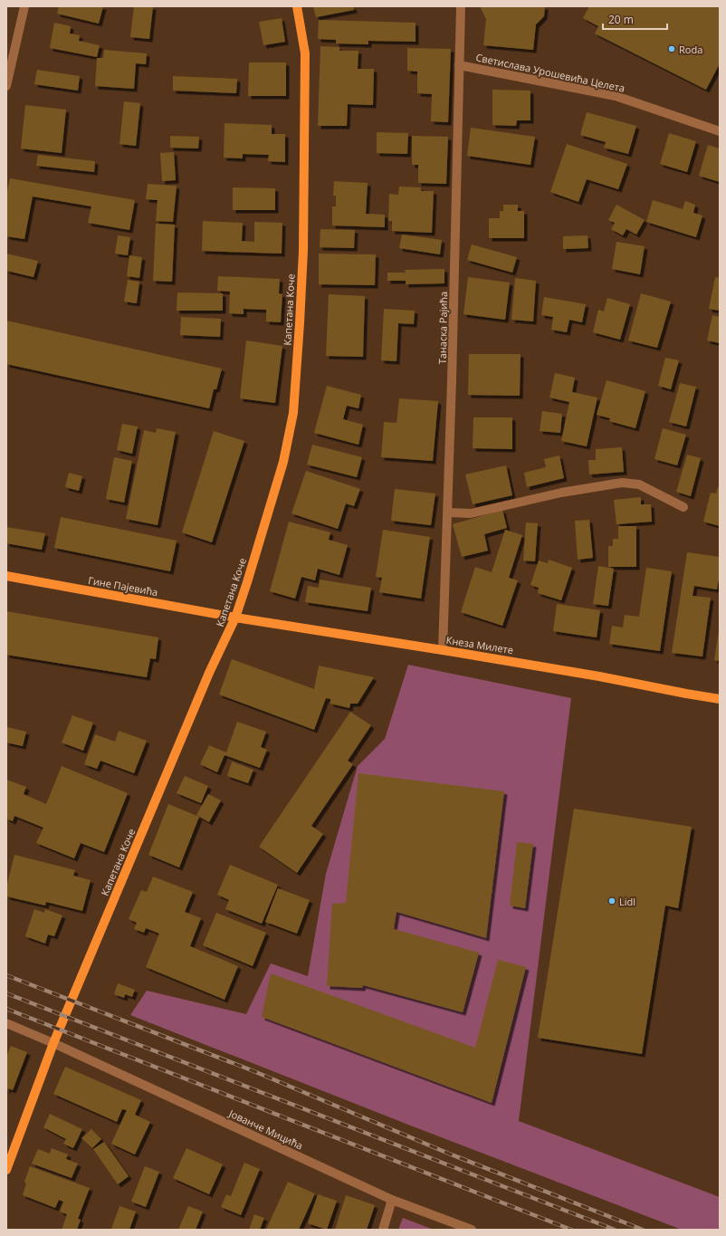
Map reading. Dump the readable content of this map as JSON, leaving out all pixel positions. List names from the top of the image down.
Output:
{
  "streets": {
    "main road": ["Капетана Коче", "Гине Пајевића", "Кнеза Милете"],
    "street": ["Светислава Урошевића Целета", "Танаска Рајића", "Јованче Мицића"]
  },
  "crossings": [
    ["Светислава Урошевића Целета", "Танаска Рајића"],
    ["Капетана Коче", "Гине Пајевића"],
    ["Капетана Коче", "Кнеза Милете"],
    ["Капетана Коче", "Јованче Мицића"],
    ["Танаска Рајића", "Кнеза Милете"],
    ["Гине Пајевића", "Кнеза Милете"]
  ],
  "places": ["Roda", "Lidl"],
  "scale_bar": "20 m"
}
